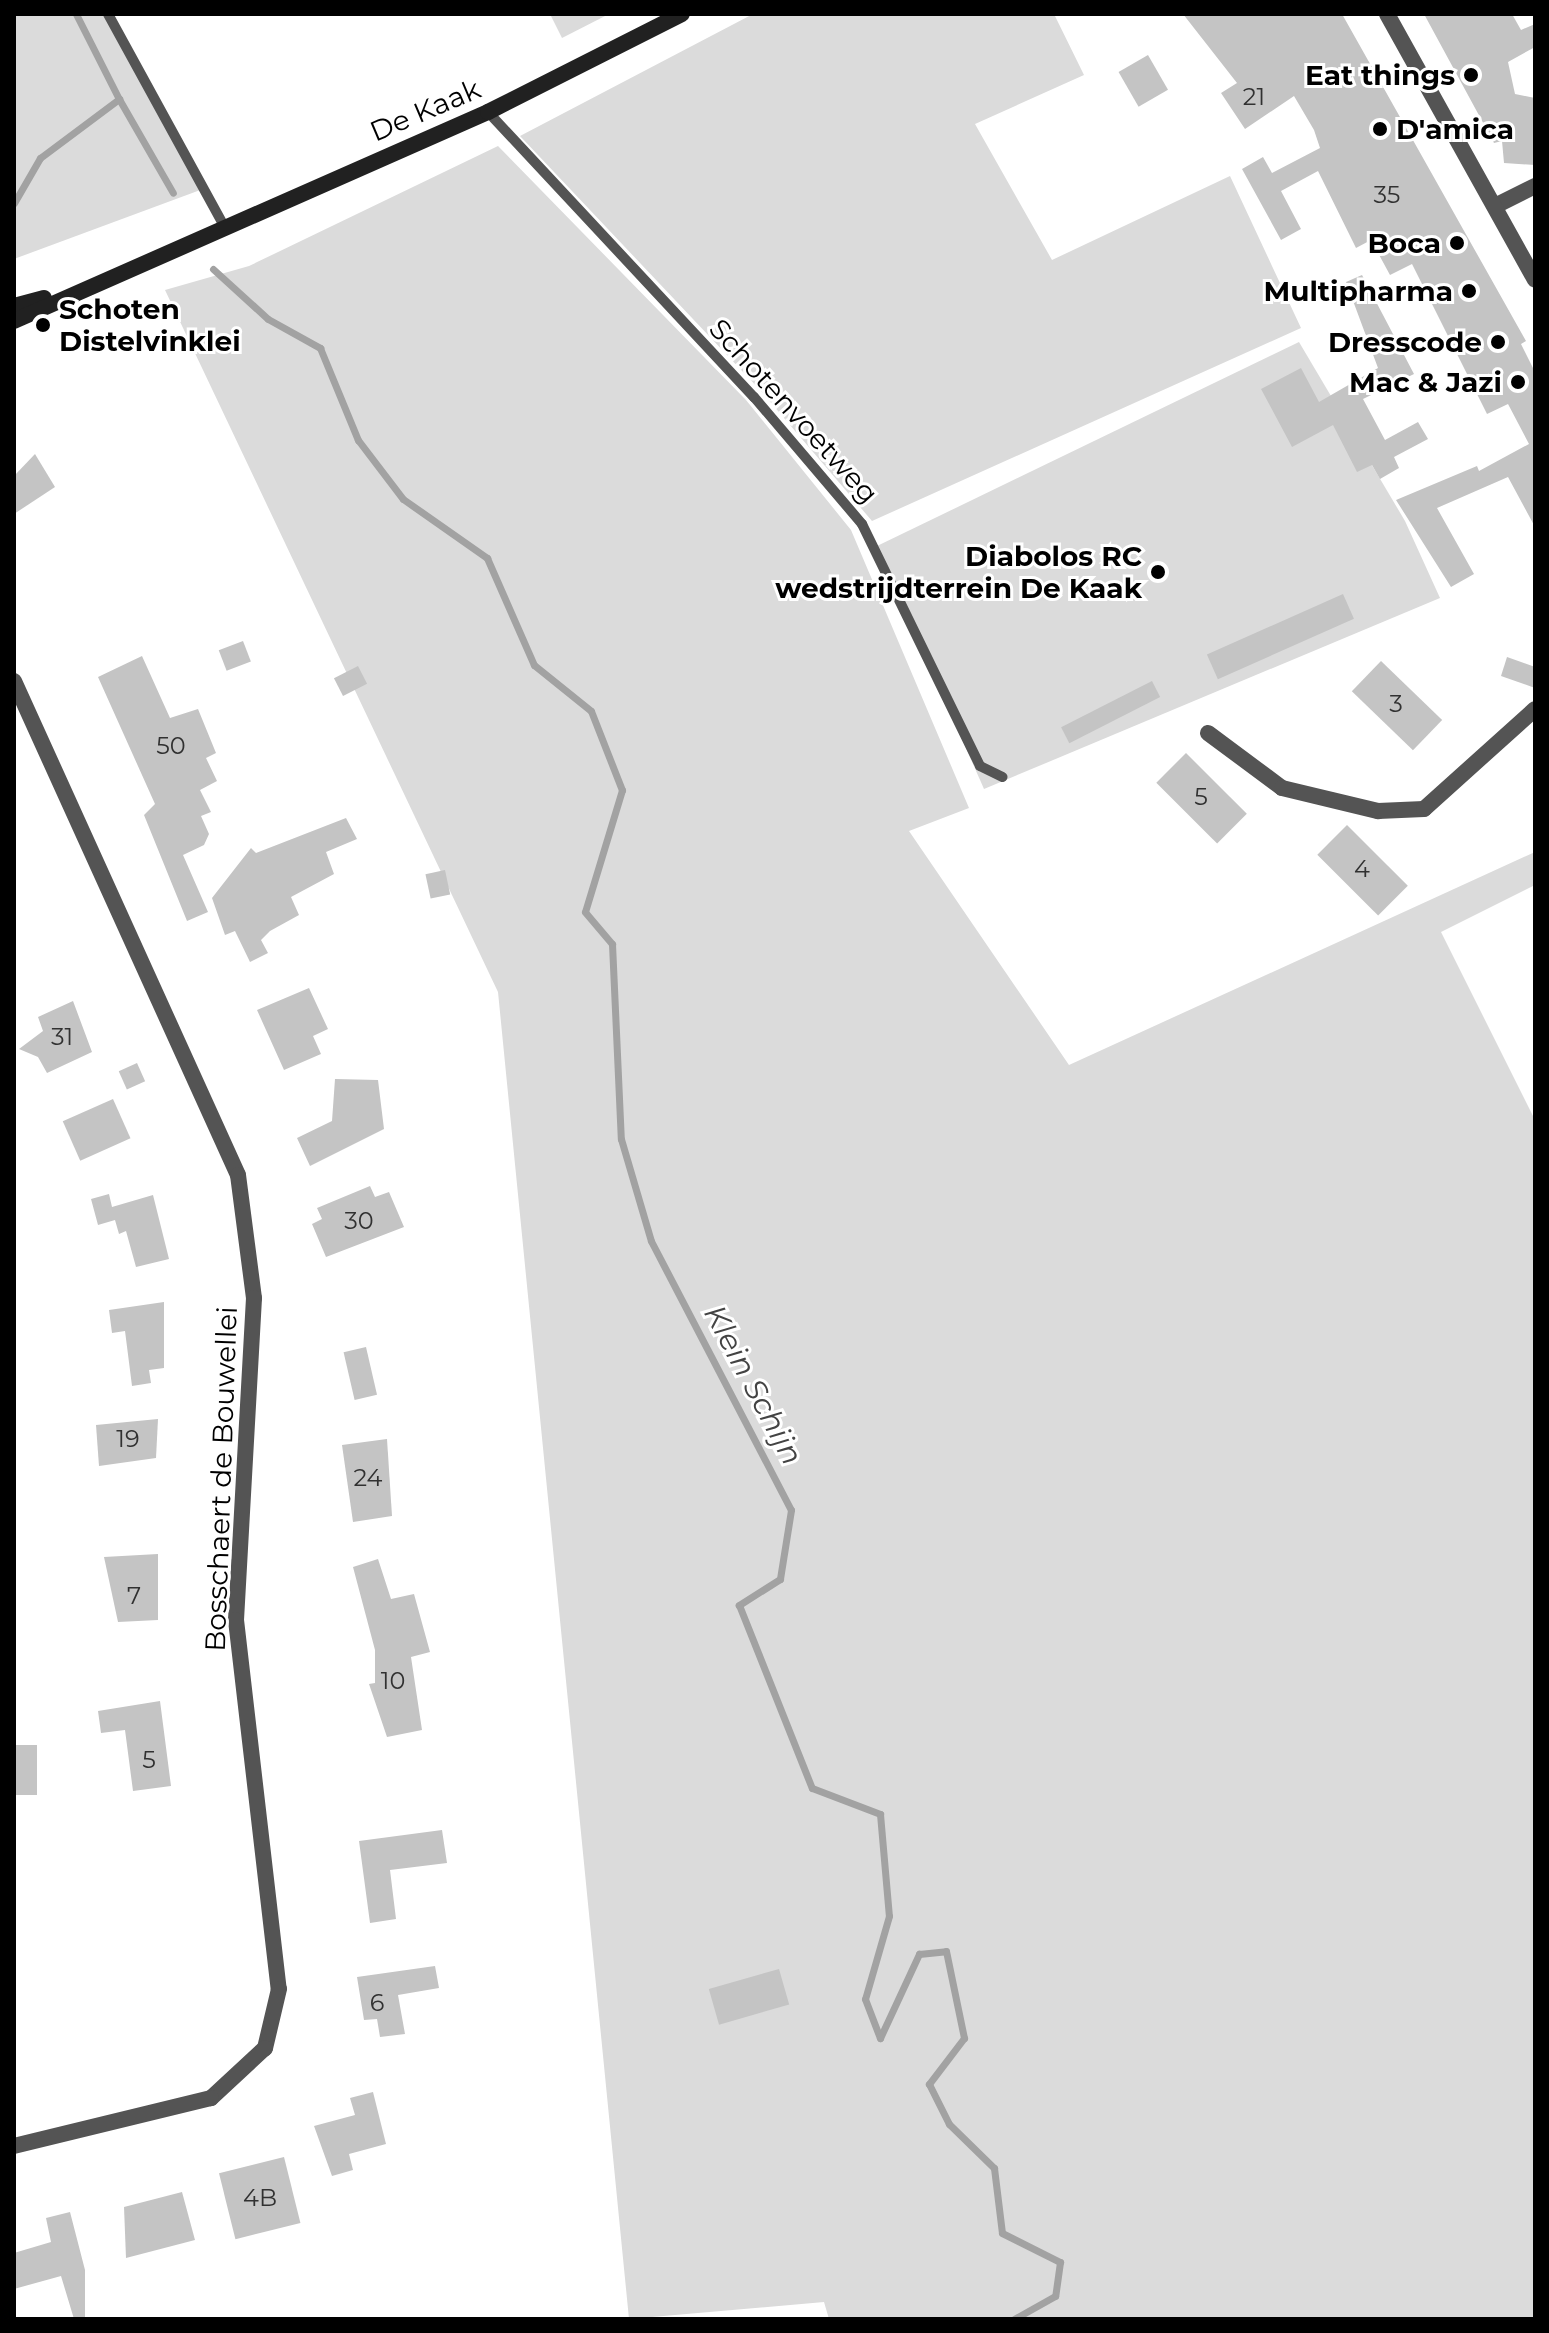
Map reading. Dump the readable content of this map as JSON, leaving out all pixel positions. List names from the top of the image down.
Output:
{
  "streets": {
    "main road": ["De Kaak"],
    "street": ["Bosschaert de Bouwellei"],
    "lane": ["Schotenvoetweg"]
  },
  "crossings": [
    ["De Kaak", "Schotenvoetweg"]
  ],
  "water": ["Klein Schijn"],
  "places": [
    "Eat things",
    "D'amica",
    "Boca",
    "Multipharma",
    "Schoten Distelvinklei",
    "Dresscode",
    "Mac & Jazi",
    "Diabolos RC wedstrijdterrein De Kaak"
  ],
  "house_numbers": [
    "21",
    "35",
    "3",
    "50",
    "5",
    "4",
    "31",
    "30",
    "19",
    "24",
    "7",
    "10",
    "5",
    "6",
    "4B"
  ]
}
